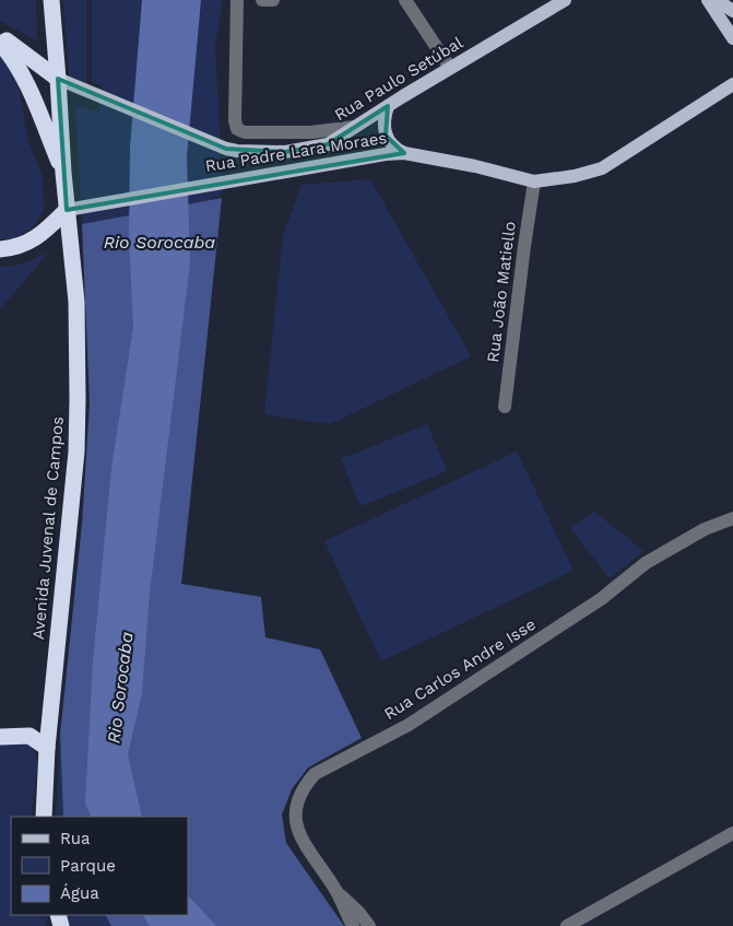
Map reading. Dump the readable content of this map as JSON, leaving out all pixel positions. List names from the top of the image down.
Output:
{
  "streets": {
    "highway": ["Avenida Juvenal de Campos"],
    "main road": ["Rua Paulo Setúbal", "Rua Padre Lara Moraes"],
    "street": ["Rua João Matiello", "Rua Carlos Andre Isse"]
  },
  "crossings": [
    ["Rua Paulo Setúbal", "Avenida Juvenal de Campos"],
    ["Rua Padre Lara Moraes", "Rua João Matiello"],
    ["Rua Padre Lara Moraes", "Avenida Juvenal de Campos"]
  ],
  "water": ["Rio Sorocaba"],
  "legend": ["Rua", "Parque", "Água"]
}
